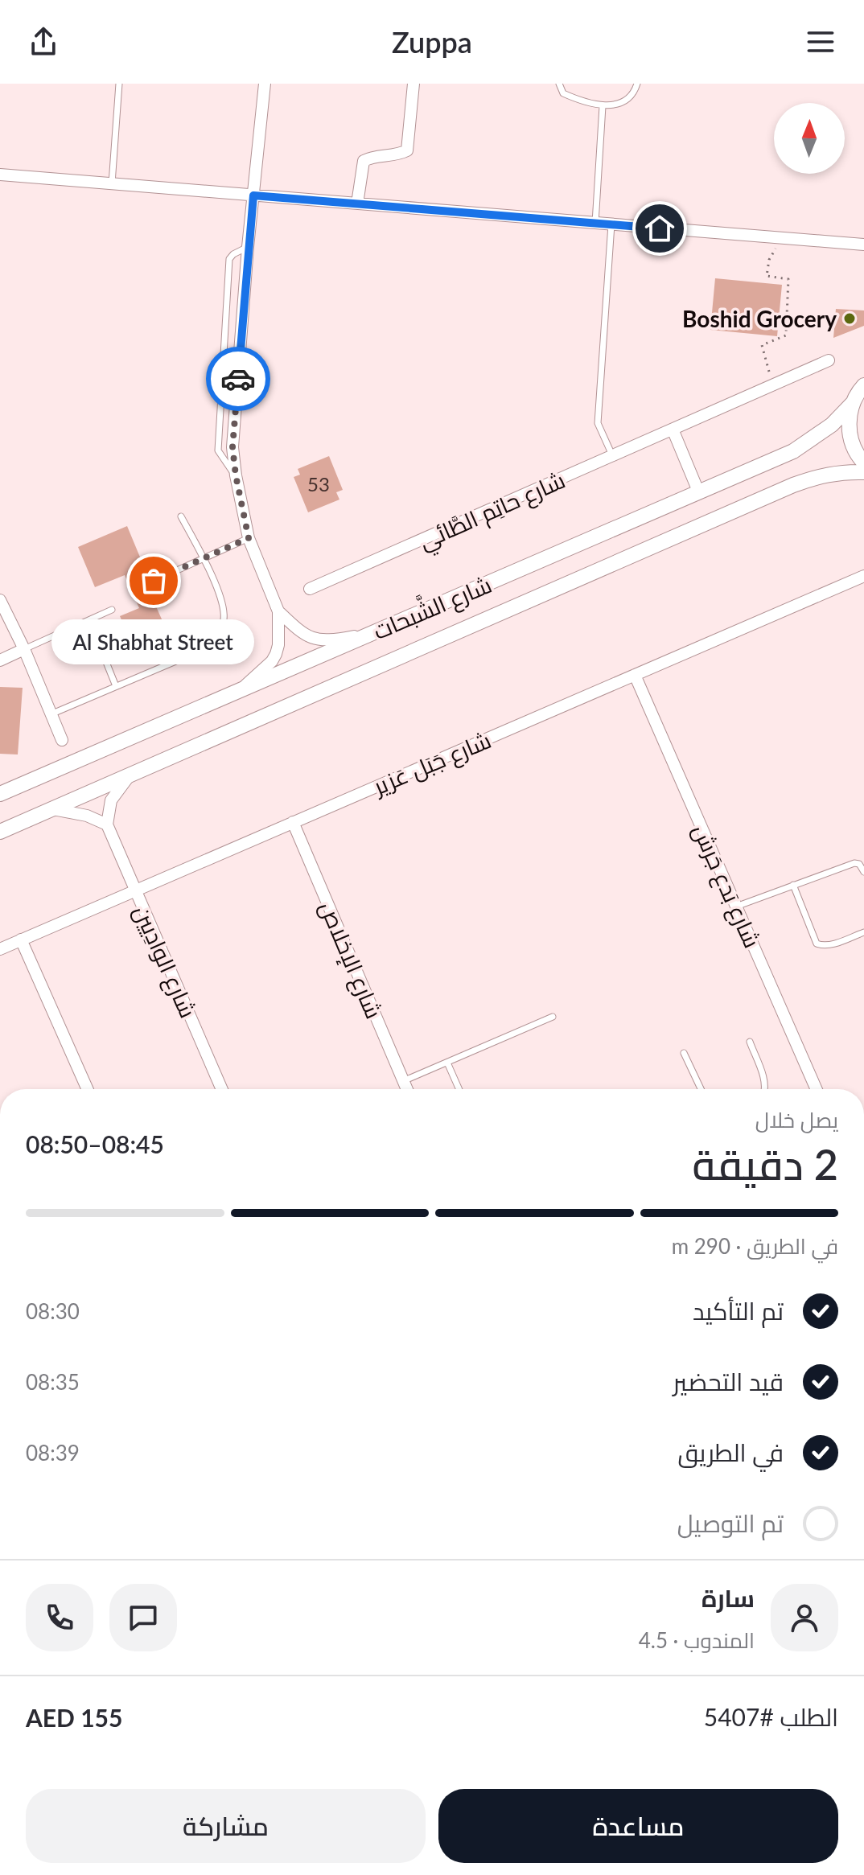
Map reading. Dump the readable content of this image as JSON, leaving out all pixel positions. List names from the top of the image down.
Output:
{
  "streets": {
    "street": [
      "شارع حاتِم الطَّائي",
      "شارع الشَّبحات",
      "شارع جَبَل عَزير",
      "شارع بَدع جَرش",
      "شارع الإخلاص",
      "شارع الوادِيين"
    ]
  },
  "crossings": [
    ["شارع جَبَل عَزير", "شارع بَدع جَرش"],
    ["شارع جَبَل عَزير", "شارع الإخلاص"],
    ["شارع جَبَل عَزير", "شارع الوادِيين"]
  ],
  "places": ["Boshid Grocery", "Al Shabhat Street"],
  "house_numbers": ["53"],
  "north": "top",
  "page": {
    "header": "Zuppa",
    "bubble": "Al Shabhat Street",
    "heading": ["2 دقيقة", "يصل خلال", "08:45–08:50"],
    "panel": [
      "سارة",
      "المندوب · 4.5",
      "الطلب #5407",
      "AED 155"
    ],
    "bar": "في الطريق · 290 m",
    "list": [
      ["تم التأكيد", "08:30"],
      ["قيد التحضير", "08:35"],
      ["في الطريق", "08:39"],
      "تم التوصيل"
    ],
    "buttons": ["مساعدة", "مشاركة"]
  }
}
